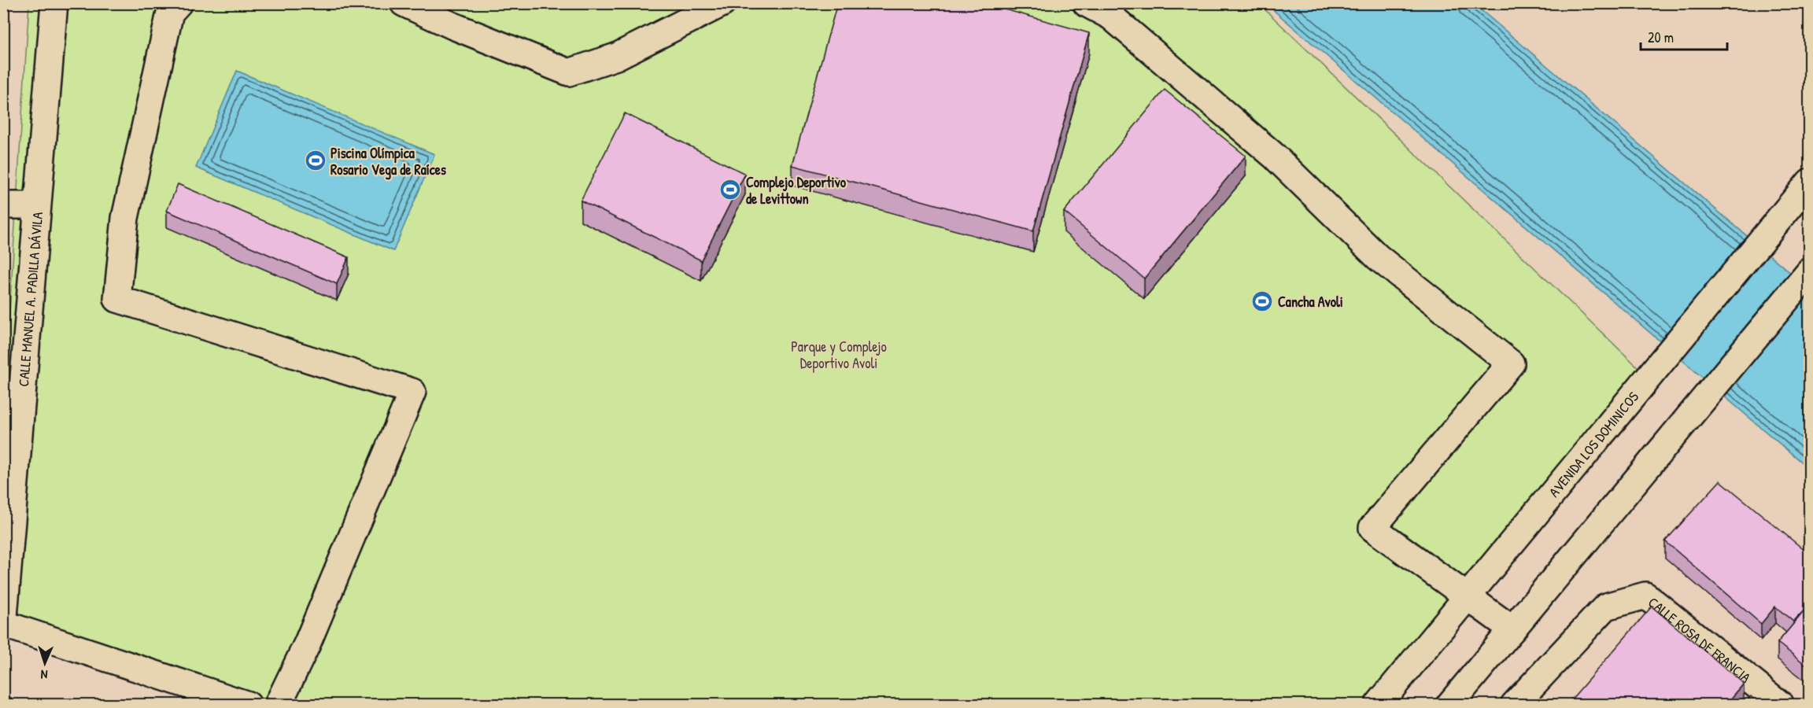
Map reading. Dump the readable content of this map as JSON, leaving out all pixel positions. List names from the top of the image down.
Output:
{
  "streets": {
    "street": ["CALLE MANUEL A. PADILLA DÁVILA", "AVENIDA LOS DOMINICOS", "CALLE ROSA DE FRANCIA"]
  },
  "parks": ["Parque y Complejo Deportivo Avoli"],
  "places": {
    "sports": ["Piscina Olímpica Rosario Vega de Raíces", "Complejo Deportivo de Levittown", "Cancha Avoli"]
  },
  "scale_bar": "20 m",
  "north": "bottom"
}
